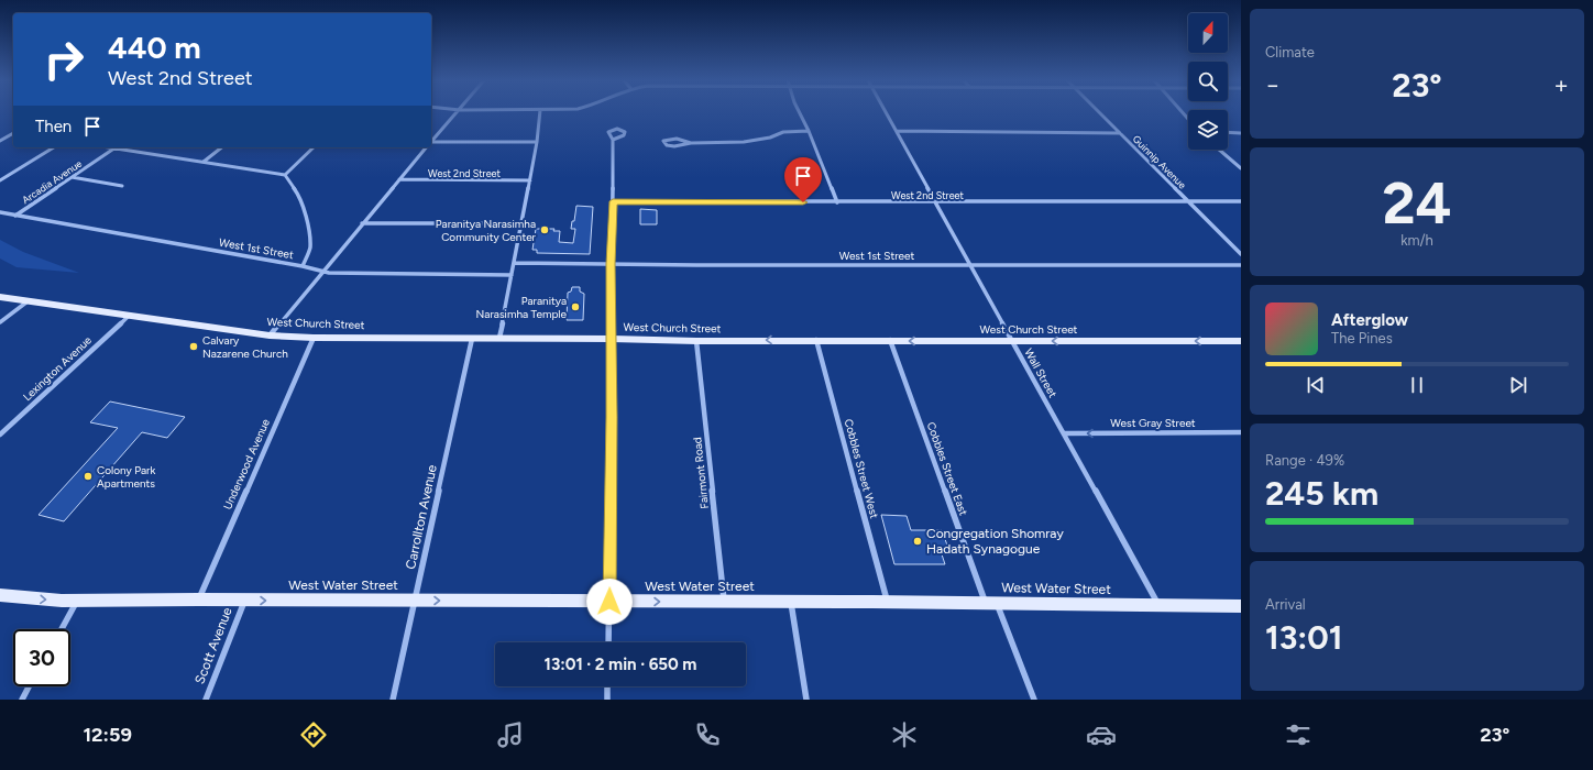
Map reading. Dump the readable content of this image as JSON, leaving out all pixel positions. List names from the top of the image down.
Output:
{
  "streets": {
    "main road": ["West Church Street", "West Water Street"],
    "street": [
      "Guinnip Avenue",
      "West 2nd Street",
      "Arcadia Avenue",
      "West 1st Street",
      "Lexington Avenue",
      "Wall Street",
      "West Gray Street",
      "Underwood Avenue",
      "Cobbles Street West",
      "Cobbles Street East",
      "Fairmont Road",
      "Carrollton Avenue",
      "Scott Avenue"
    ]
  },
  "crossings": [
    ["Guinnip Avenue", "West 2nd Street"],
    ["West 2nd Street", "Wall Street"],
    ["Arcadia Avenue", "West 1st Street"],
    ["West 1st Street", "Wall Street"],
    ["West Church Street", "Lexington Avenue"],
    ["West Church Street", "Wall Street"],
    ["West Church Street", "Underwood Avenue"],
    ["West Church Street", "Cobbles Street West"],
    ["West Church Street", "Cobbles Street East"],
    ["West Church Street", "Fairmont Road"],
    ["West Church Street", "Carrollton Avenue"],
    ["Wall Street", "West Gray Street"],
    ["Wall Street", "West Water Street"],
    ["Underwood Avenue", "West Water Street"],
    ["Cobbles Street West", "West Water Street"],
    ["Cobbles Street East", "West Water Street"],
    ["Fairmont Road", "West Water Street"],
    ["Carrollton Avenue", "West Water Street"],
    ["West Water Street", "Scott Avenue"]
  ],
  "one_way": ["West Church Street", "West Gray Street", "West Water Street"],
  "places": [
    "Paranitya Narasimha Community Center",
    "Paranitya Narasimha Temple",
    "Calvary Nazarene Church",
    "Colony Park Apartments",
    "Congregation Shomray Hadath Synagogue"
  ],
  "north": "top",
  "page": {
    "tile": [
      "Climate",
      ["24", "km/h"],
      ["Range · 49%", "245 km"],
      ["Arrival", "13:01"]
    ],
    "turn": ["440 m", "West 2nd Street"],
    "heat": ["−", "23°", "+"],
    "then": "Then",
    "song": ["Afterglow", "The Pines"],
    "limit": "30",
    "trip": "13:01 · 2 min · 650 m",
    "tabs": ["12:59", "23°"]
  }
}
